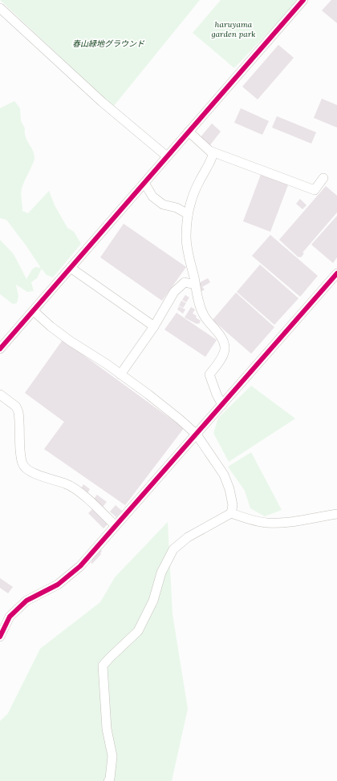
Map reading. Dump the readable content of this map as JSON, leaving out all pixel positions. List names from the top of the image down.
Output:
{
  "parks": ["haruyama garden park", "春山緑地グラウンド"]
}
